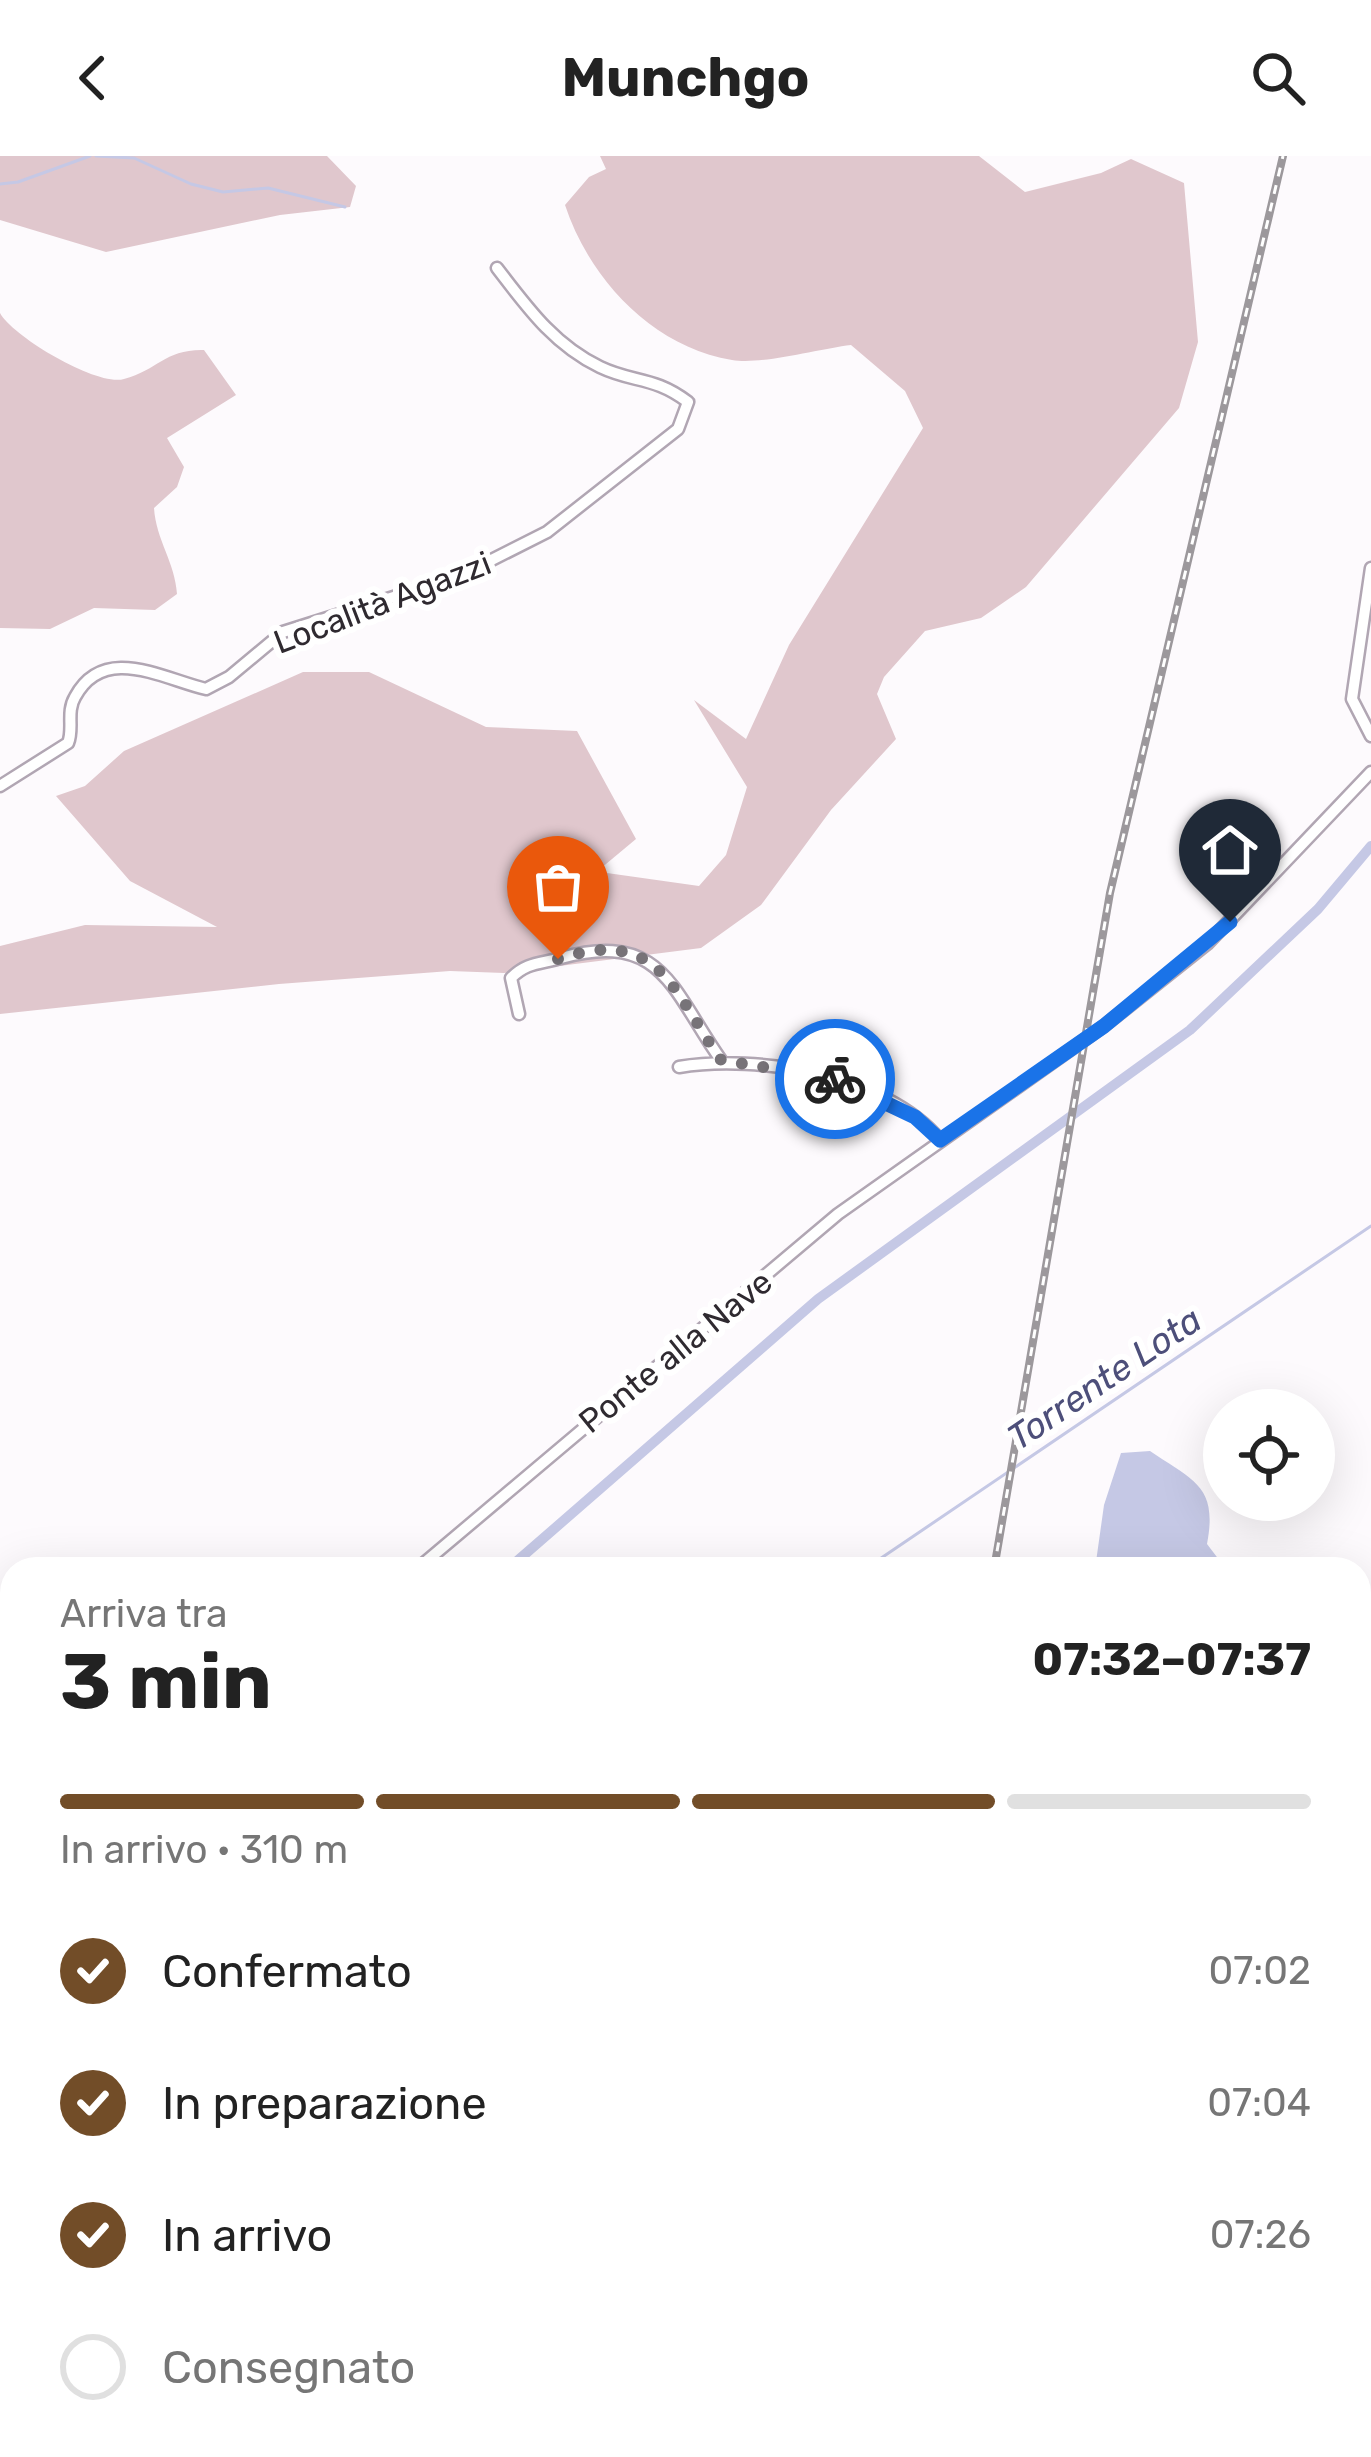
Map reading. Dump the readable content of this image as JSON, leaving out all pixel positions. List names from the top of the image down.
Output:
{
  "streets": {
    "street": ["Località Agazzi", "Ponte alla Nave"]
  },
  "water": ["Torrente Lota"],
  "page": {
    "header": "Munchgo",
    "heading": ["3 min", "Arriva tra", "07:32–07:37"],
    "bar": "In arrivo · 310 m",
    "list": [
      ["Confermato", "07:02"],
      ["In preparazione", "07:04"],
      ["In arrivo", "07:26"],
      "Consegnato"
    ]
  }
}
